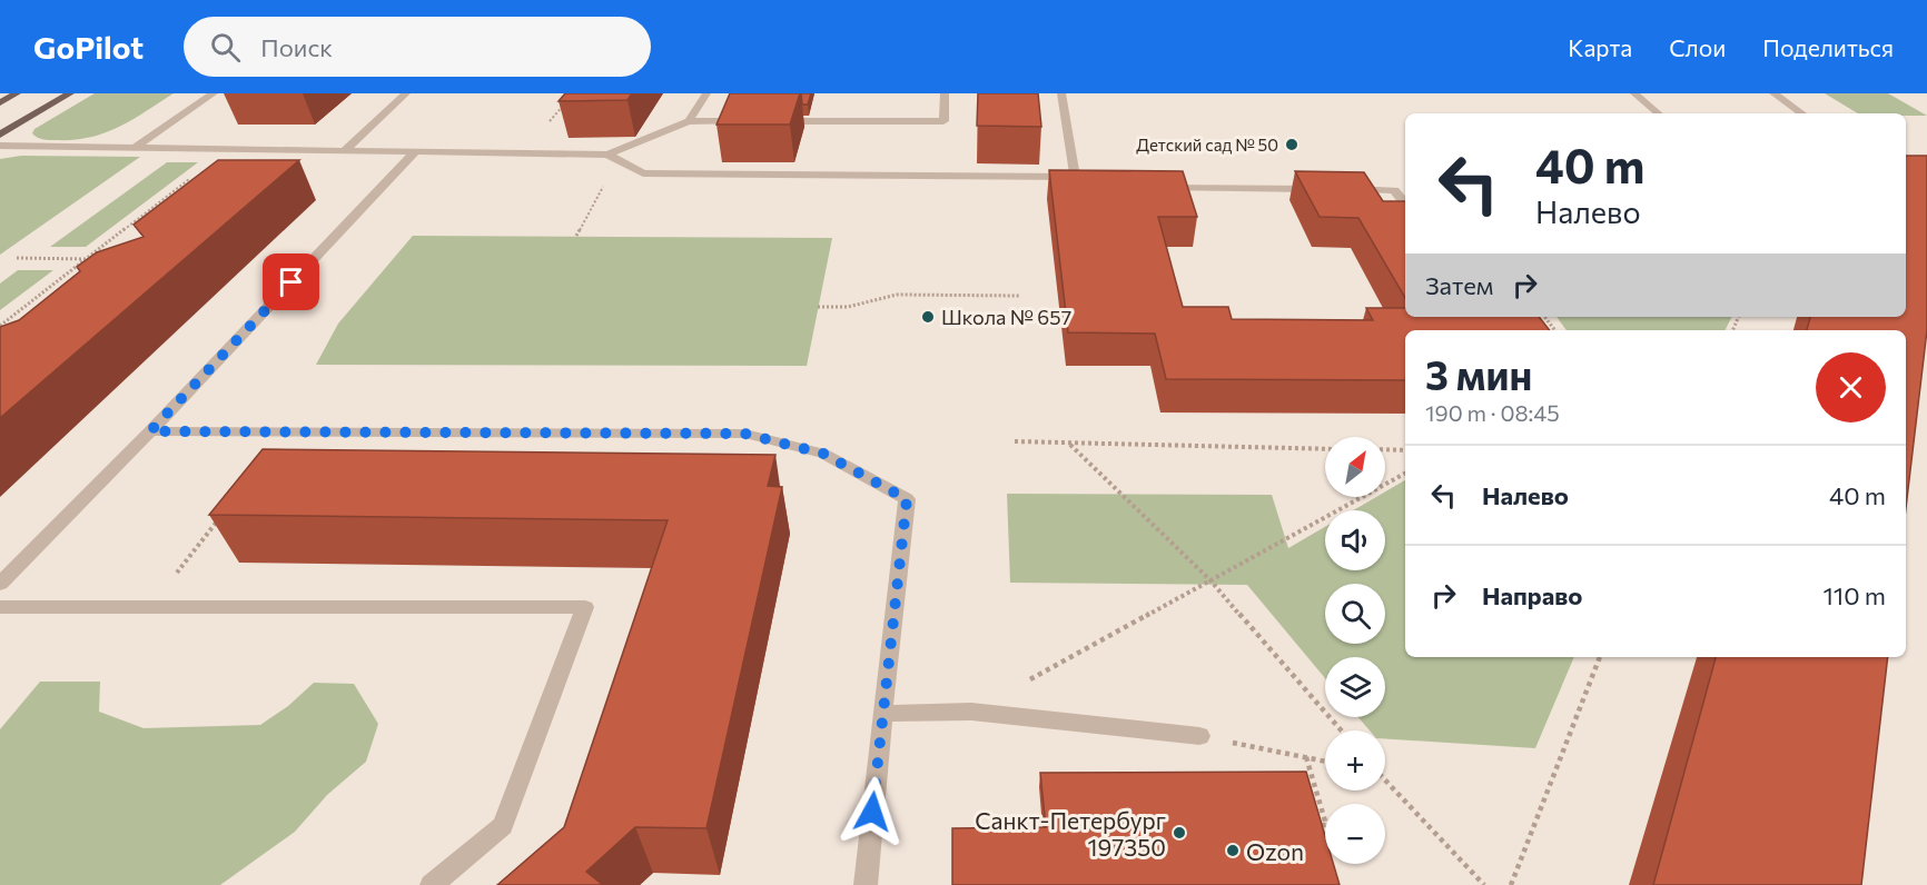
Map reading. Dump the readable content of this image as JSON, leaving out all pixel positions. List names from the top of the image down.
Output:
{
  "places": [
    "Детский сад № 50",
    "Школа № 657",
    "Санкт-Петербург 197350",
    "Ozon"
  ],
  "north": "top right",
  "page": {
    "header": "GoPilot",
    "search": "Поиск",
    "nav": ["Карта", "Слои", "Поделиться"],
    "turn": ["40 m", "Налево"],
    "then": "Затем",
    "heading": ["3 мин", "190 m · 08:45"],
    "map_buttons": ["+", "−"],
    "list": [
      {
        "name": "Налево",
        "value": "40 m"
      },
      {
        "name": "Направо",
        "value": "110 m"
      }
    ]
  }
}
